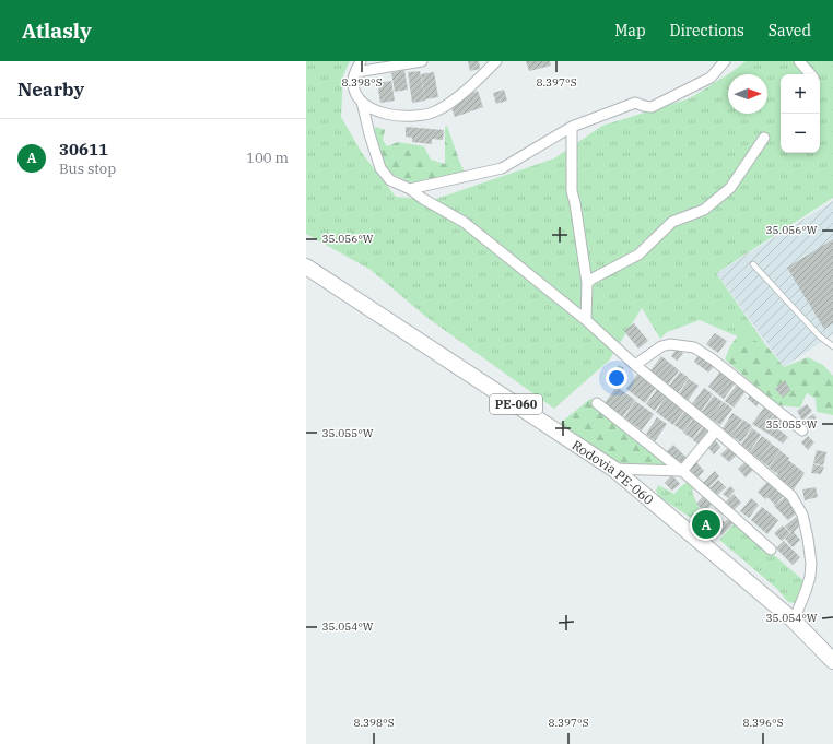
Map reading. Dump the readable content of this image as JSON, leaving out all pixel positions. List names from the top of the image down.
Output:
{
  "streets": {
    "main road": ["PE-060", "Rodovia PE-060"]
  },
  "north": "right",
  "page": {
    "header": "Atlasly",
    "nav": ["Map", "Directions", "Saved"],
    "heading": "Nearby",
    "map_buttons": ["+", "−"],
    "list": [
      {
        "mark": "A",
        "name": "30611",
        "note": "Bus stop",
        "value": "100 m"
      }
    ],
    "pins": "A"
  },
  "coordinates": [
    "8.398°S",
    "8.397°S",
    "35.056°W",
    "35.055°W",
    "35.054°W",
    "8.396°S"
  ]
}
